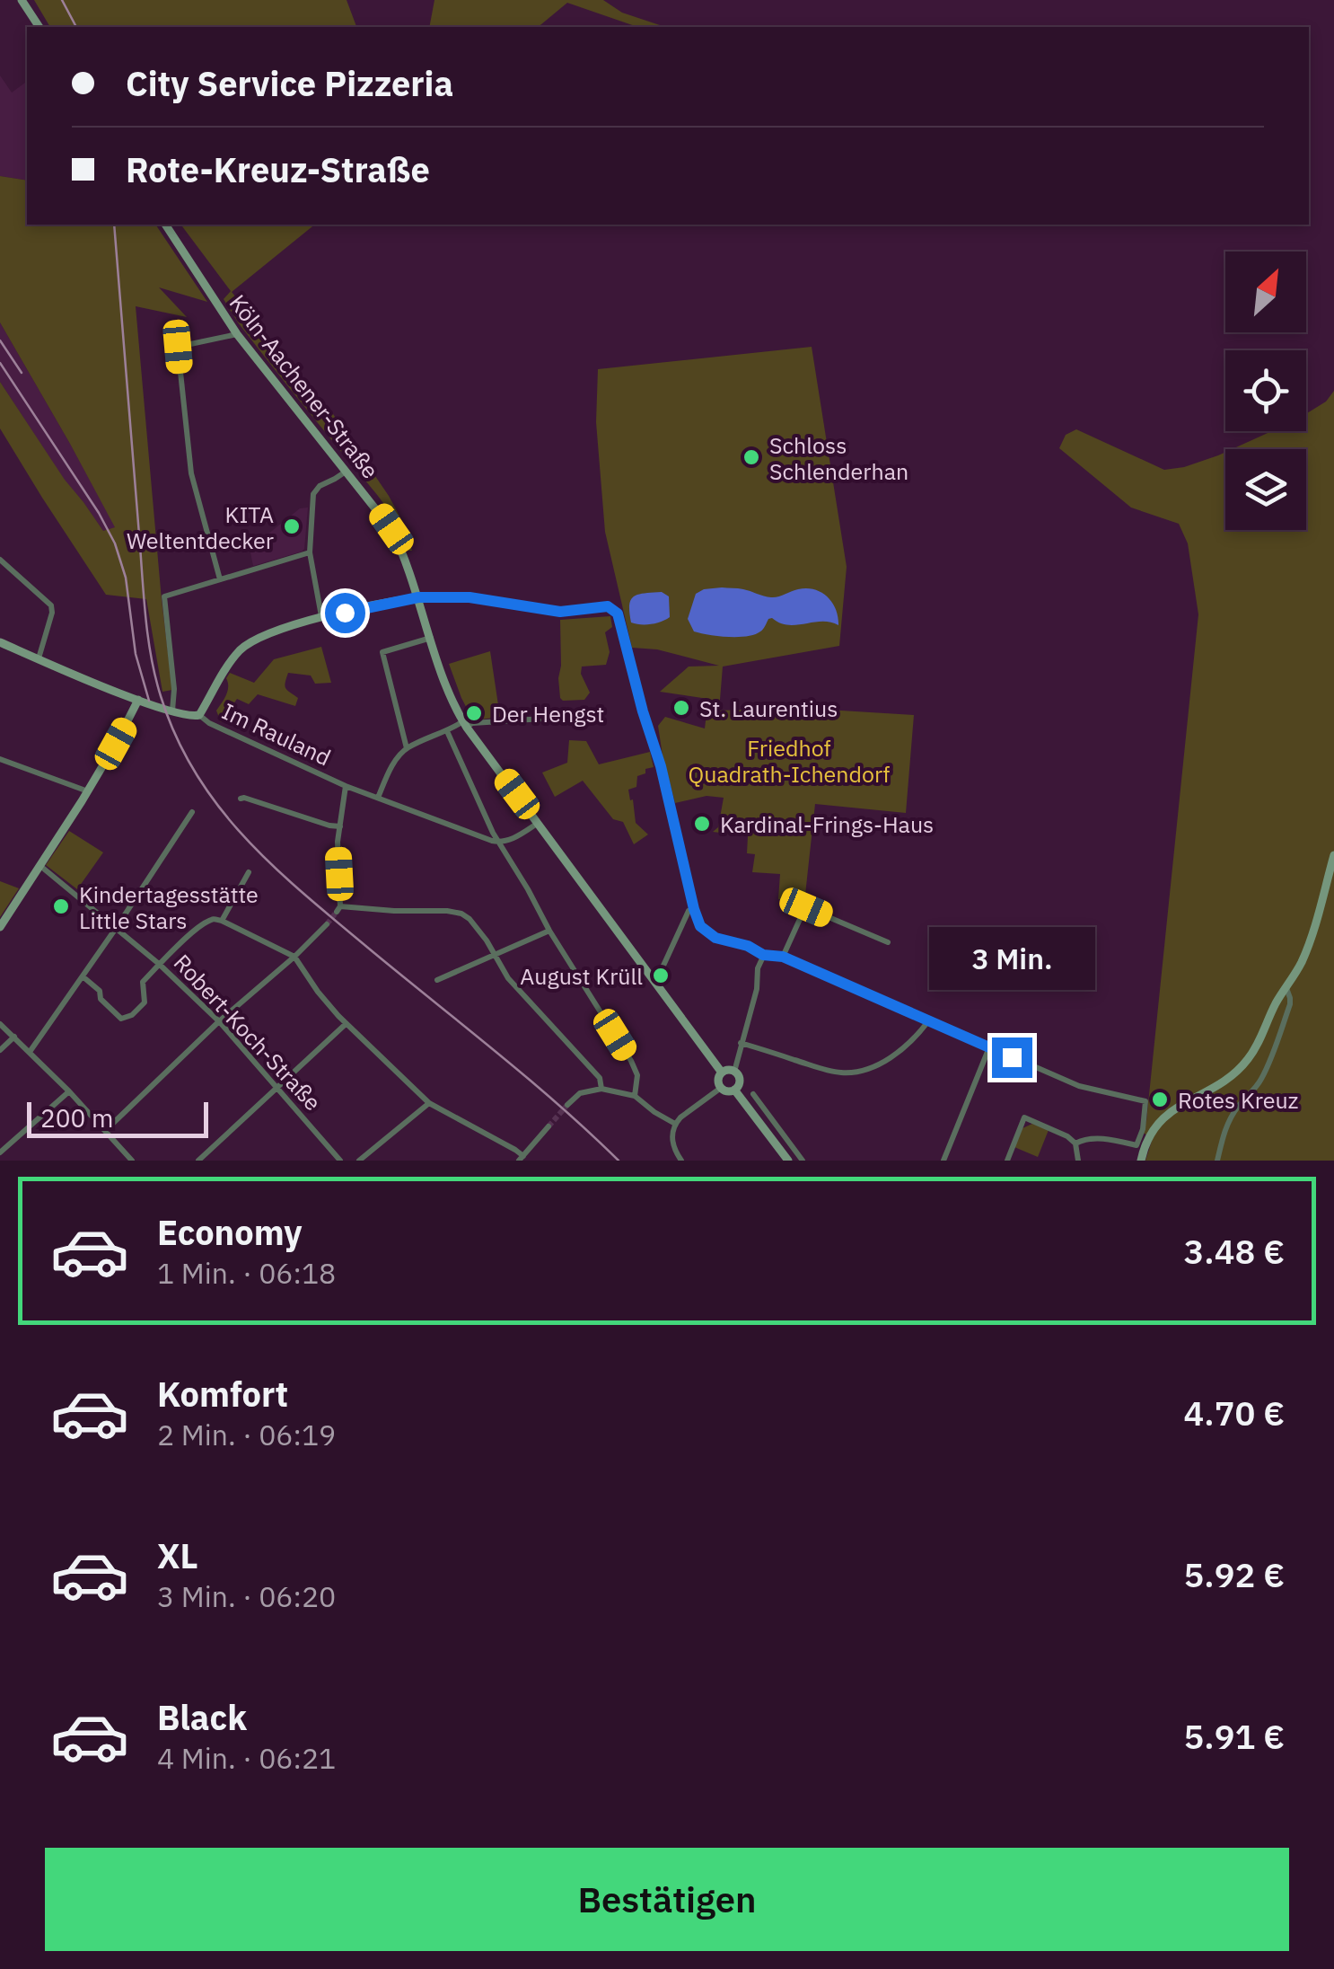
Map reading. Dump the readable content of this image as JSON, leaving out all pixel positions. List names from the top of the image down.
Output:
{
  "streets": {
    "main road": ["Köln-Aachener-Straße", "Im Rauland"],
    "street": ["Robert-Koch-Straße"]
  },
  "parks": ["Friedhof Quadrath-Ichendorf"],
  "places": [
    "Schloss Schlenderhan",
    "KITA Weltentdecker",
    "St. Laurentius",
    "Der Hengst",
    "Kardinal-Frings-Haus",
    "Kindertagesstätte Little Stars",
    "August Krüll",
    "Rotes Kreuz"
  ],
  "scale_bar": "200 m",
  "north": "top right",
  "page": {
    "banner": ["City Service Pizzeria", "Rote-Kreuz-Straße"],
    "bubble": "3 Min.",
    "scale": "200 m",
    "list": [
      {
        "name": "Economy",
        "note": "1 Min. · 06:18",
        "value": "3.48 €"
      },
      {
        "name": "Komfort",
        "note": "2 Min. · 06:19",
        "value": "4.70 €"
      },
      {
        "name": "XL",
        "note": "3 Min. · 06:20",
        "value": "5.92 €"
      },
      {
        "name": "Black",
        "note": "4 Min. · 06:21",
        "value": "5.91 €"
      }
    ],
    "buttons": "Bestätigen"
  }
}
